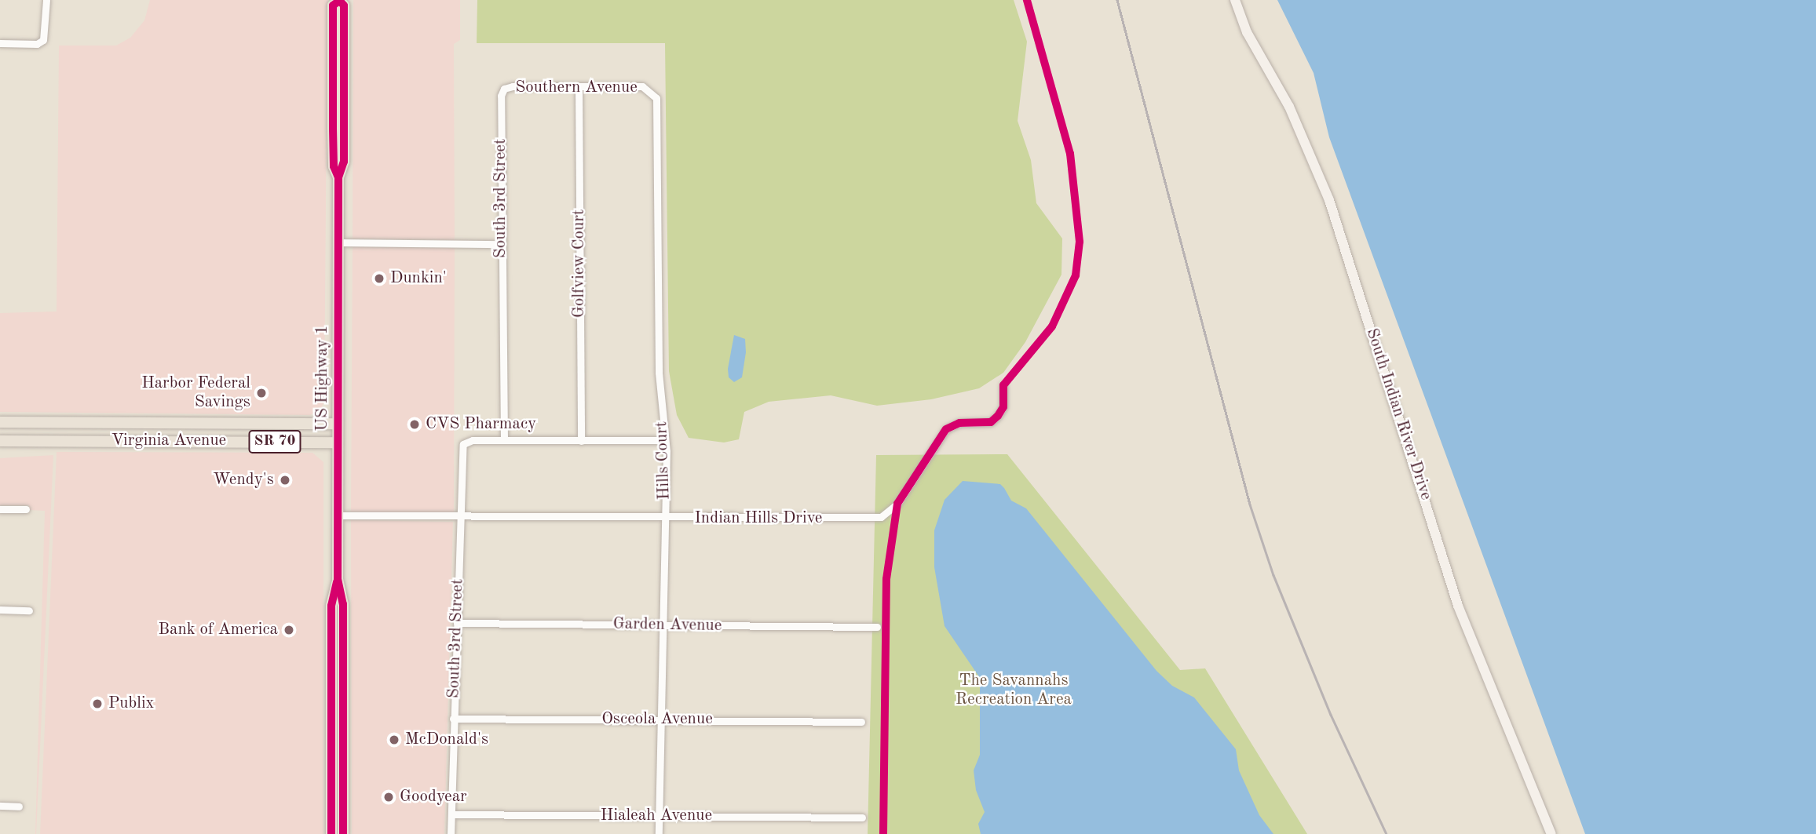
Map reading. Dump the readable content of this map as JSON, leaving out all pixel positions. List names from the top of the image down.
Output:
{
  "streets": {
    "main road": [
      "US Highway 1",
      "South Indian River Drive",
      "Virginia Avenue",
      "SR 70"
    ],
    "street": [
      "Southern Avenue",
      "South 3rd Street",
      "Golfview Court",
      "Hills Court",
      "Indian Hills Drive",
      "Garden Avenue",
      "Osceola Avenue",
      "Hialeah Avenue"
    ]
  },
  "crossings": [
    ["Southern Avenue", "South 3rd Street"],
    ["Southern Avenue", "Golfview Court"],
    ["Southern Avenue", "Hills Court"],
    ["South 3rd Street", "Indian Hills Drive"],
    ["South 3rd Street", "Garden Avenue"],
    ["South 3rd Street", "Osceola Avenue"],
    ["South 3rd Street", "Hialeah Avenue"],
    ["US Highway 1", "Virginia Avenue"],
    ["US Highway 1", "Indian Hills Drive"],
    ["Hills Court", "Indian Hills Drive"],
    ["Hills Court", "Garden Avenue"],
    ["Hills Court", "Osceola Avenue"],
    ["Hills Court", "Hialeah Avenue"]
  ],
  "parks": ["The Savannahs Recreation Area"],
  "places": [
    "Dunkin'",
    "Harbor Federal Savings",
    "CVS Pharmacy",
    "Wendy's",
    "Bank of America",
    "Publix",
    "McDonald's",
    "Goodyear"
  ]
}
